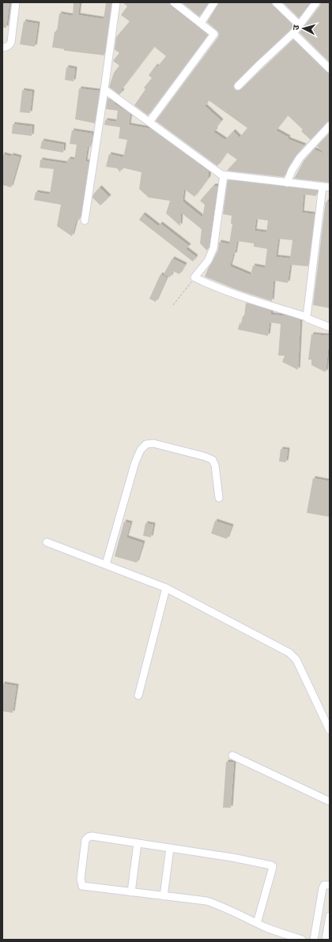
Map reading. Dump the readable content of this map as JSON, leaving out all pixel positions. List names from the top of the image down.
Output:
{
  "north": "left"
}
